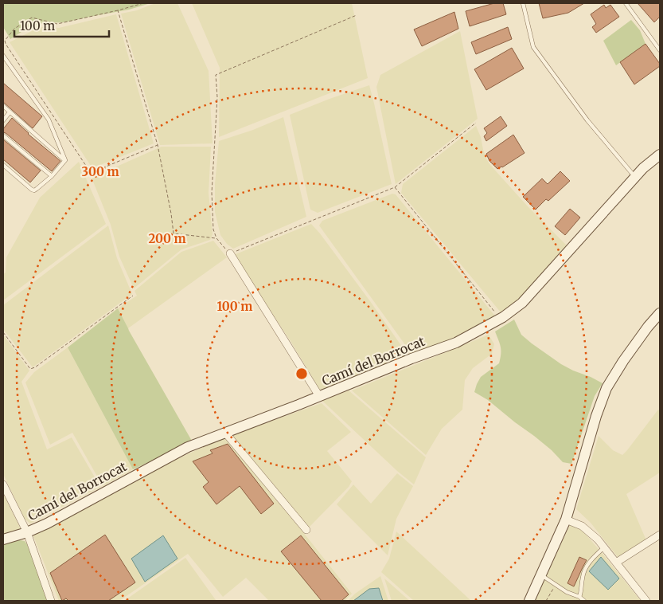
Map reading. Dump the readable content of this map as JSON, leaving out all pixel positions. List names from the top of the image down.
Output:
{
  "streets": {
    "street": ["Camí del Borrocat"]
  },
  "scale_bar": "100 m",
  "rings": ["300 m", "200 m", "100 m"]
}
